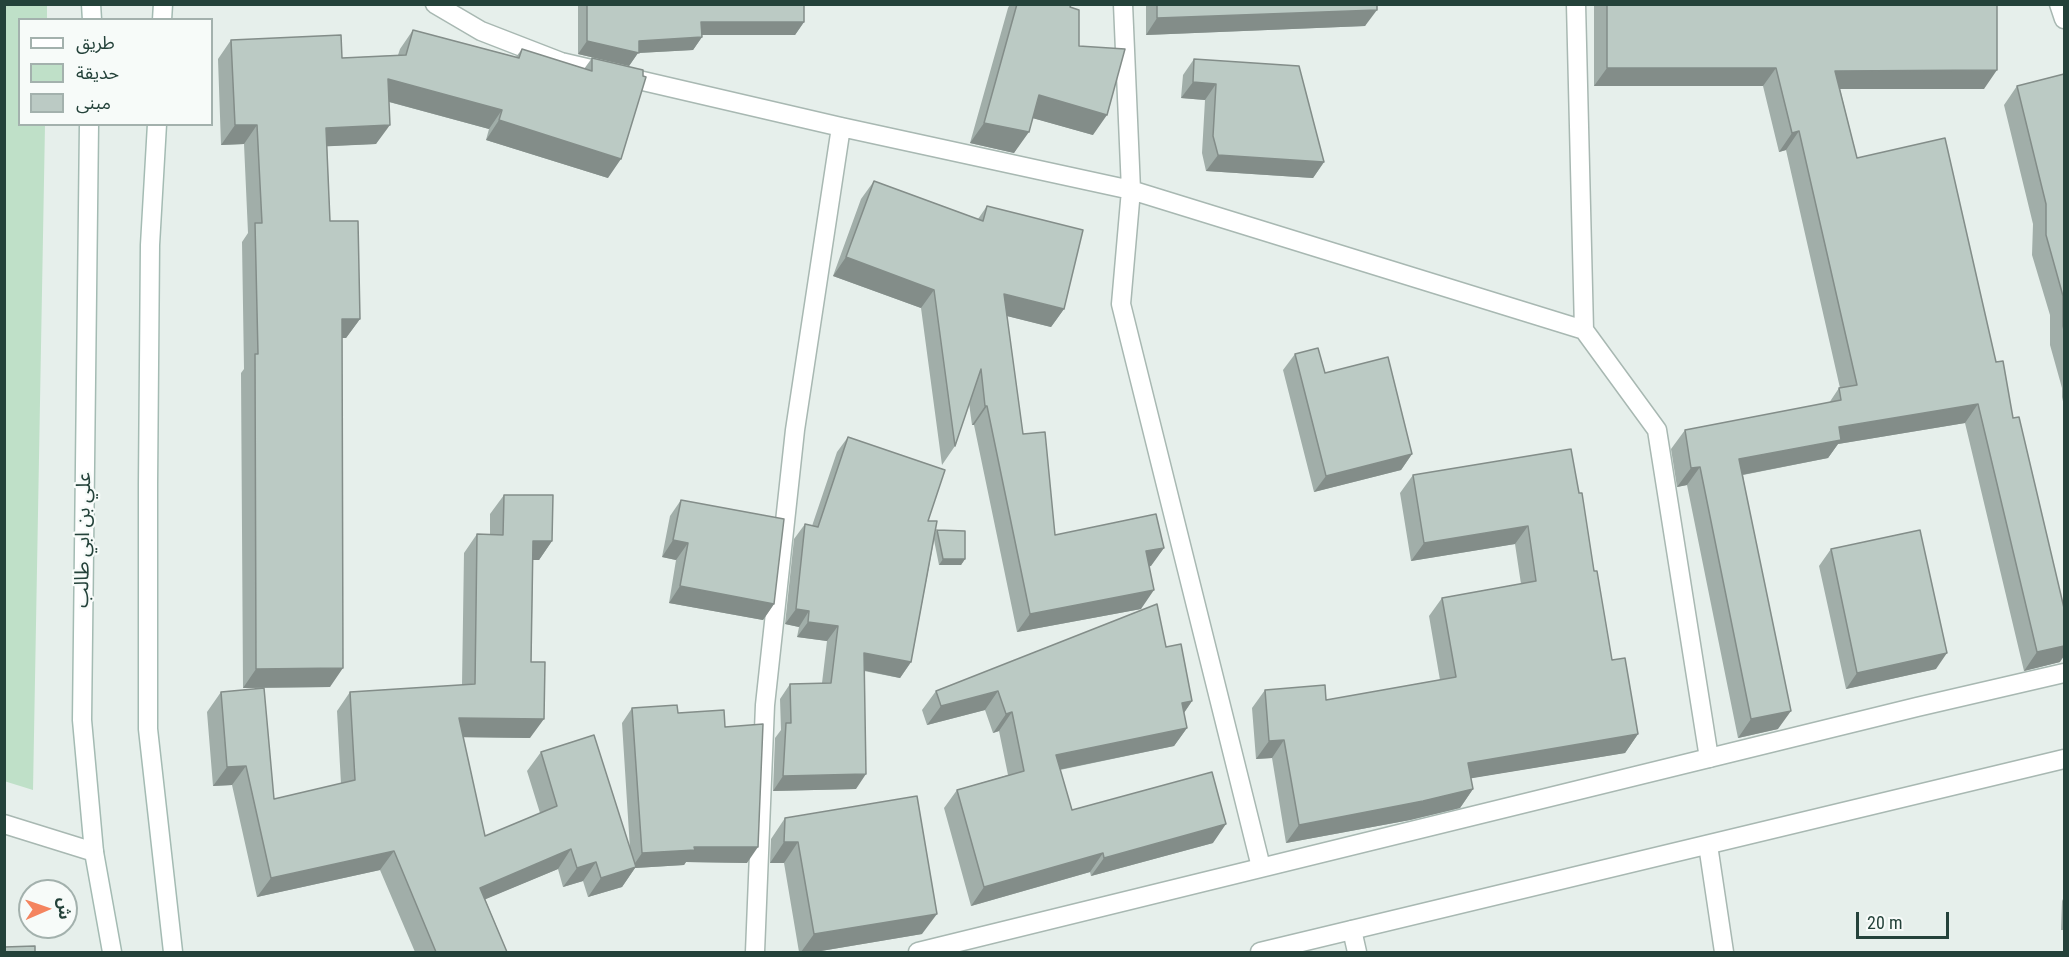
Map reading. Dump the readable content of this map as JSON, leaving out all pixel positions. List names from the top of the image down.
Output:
{
  "streets": {
    "street": ["علي بن ابي طالب"]
  },
  "legend": ["طريق", "حديقة", "مبنى"],
  "scale_bar": "20 m",
  "north": "right"
}
